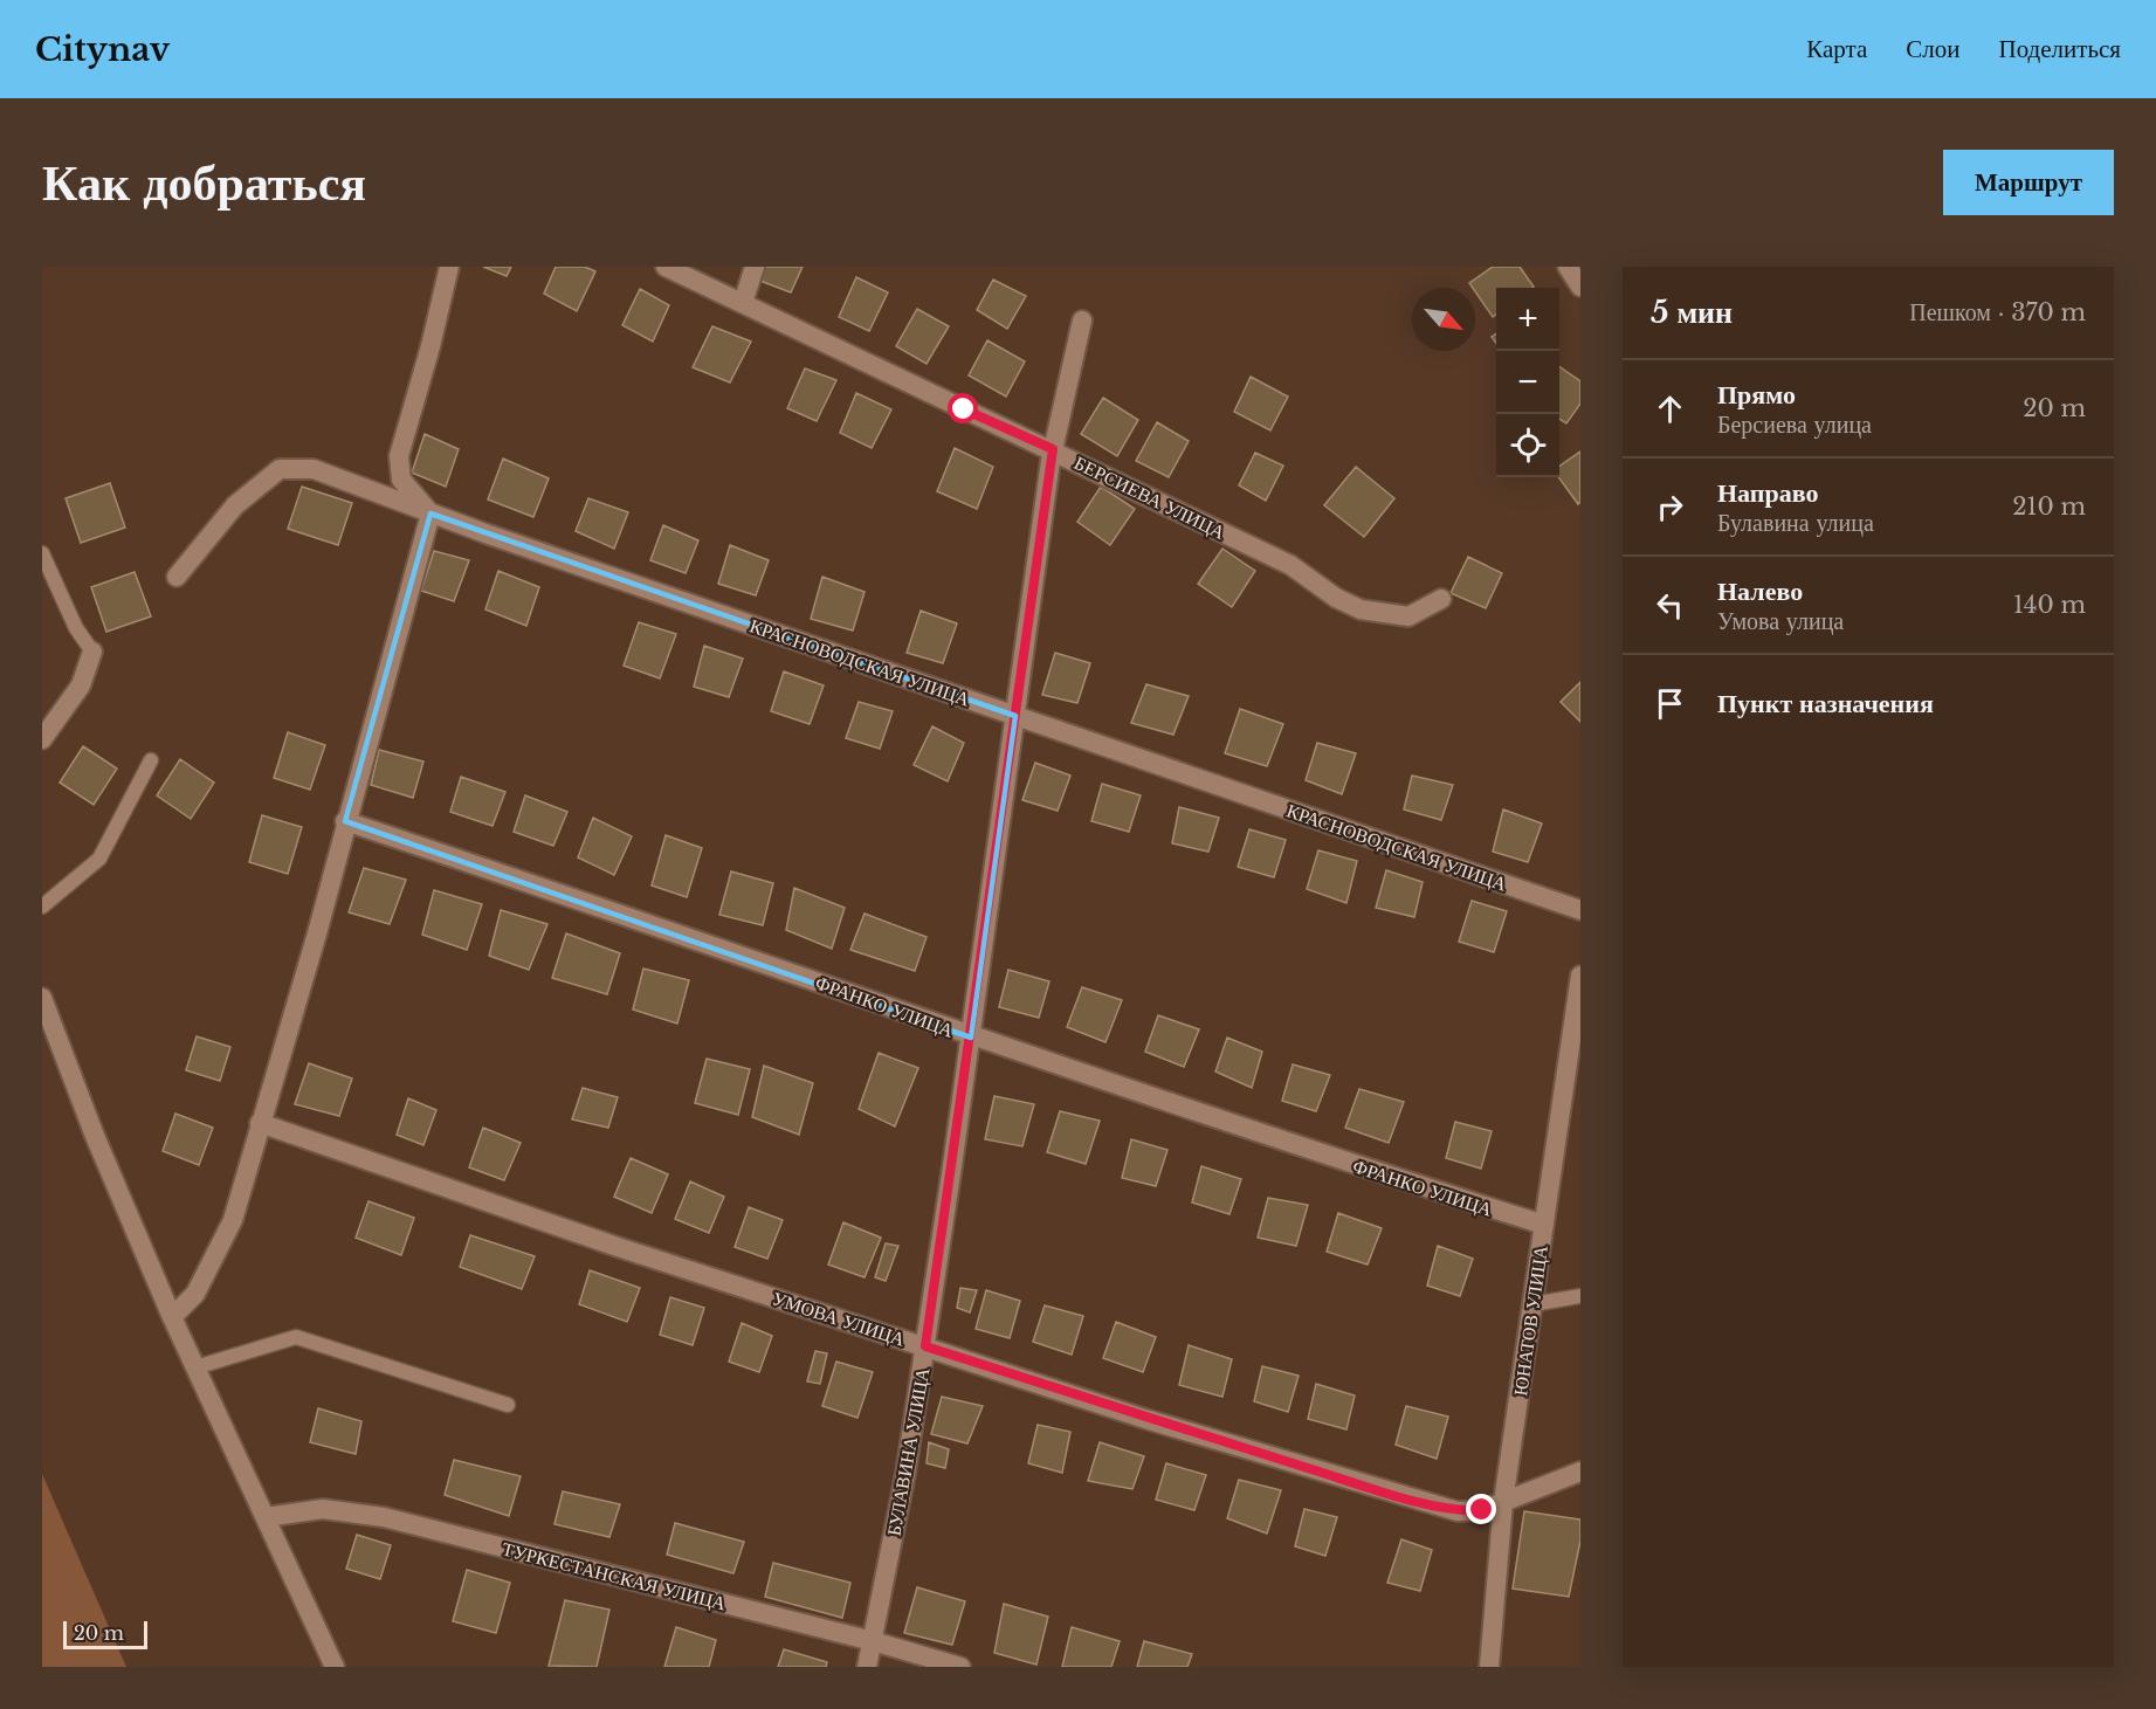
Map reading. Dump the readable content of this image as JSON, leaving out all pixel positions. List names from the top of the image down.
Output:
{
  "streets": {
    "street": [
      "БЕРСИЕВА УЛИЦА",
      "КРАСНОВОДСКАЯ УЛИЦА",
      "ФРАНКО УЛИЦА",
      "УМОВА УЛИЦА",
      "ЮНАТОВ УЛИЦА",
      "БУЛАВИНА УЛИЦА",
      "ТУРКЕСТАНСКАЯ УЛИЦА"
    ]
  },
  "crossings": [
    ["БЕРСИЕВА УЛИЦА", "БУЛАВИНА УЛИЦА"],
    ["КРАСНОВОДСКАЯ УЛИЦА", "БУЛАВИНА УЛИЦА"],
    ["ФРАНКО УЛИЦА", "ЮНАТОВ УЛИЦА"],
    ["ФРАНКО УЛИЦА", "БУЛАВИНА УЛИЦА"],
    ["УМОВА УЛИЦА", "ЮНАТОВ УЛИЦА"],
    ["УМОВА УЛИЦА", "БУЛАВИНА УЛИЦА"],
    ["БУЛАВИНА УЛИЦА", "ТУРКЕСТАНСКАЯ УЛИЦА"]
  ],
  "scale_bar": "20 m",
  "north": "bottom right",
  "page": {
    "header": "Citynav",
    "nav": ["Карта", "Слои", "Поделиться"],
    "buttons": "Маршрут",
    "title": "Как добраться",
    "heading": ["5 мин", "Пешком · 370 m"],
    "map_buttons": ["+", "−"],
    "list": [
      ["Прямо", "Берсиева улица", "20 m"],
      ["Направо", "Булавина улица", "210 m"],
      ["Налево", "Умова улица", "140 m"],
      "Пункт назначения"
    ],
    "scale": "20 m"
  }
}
